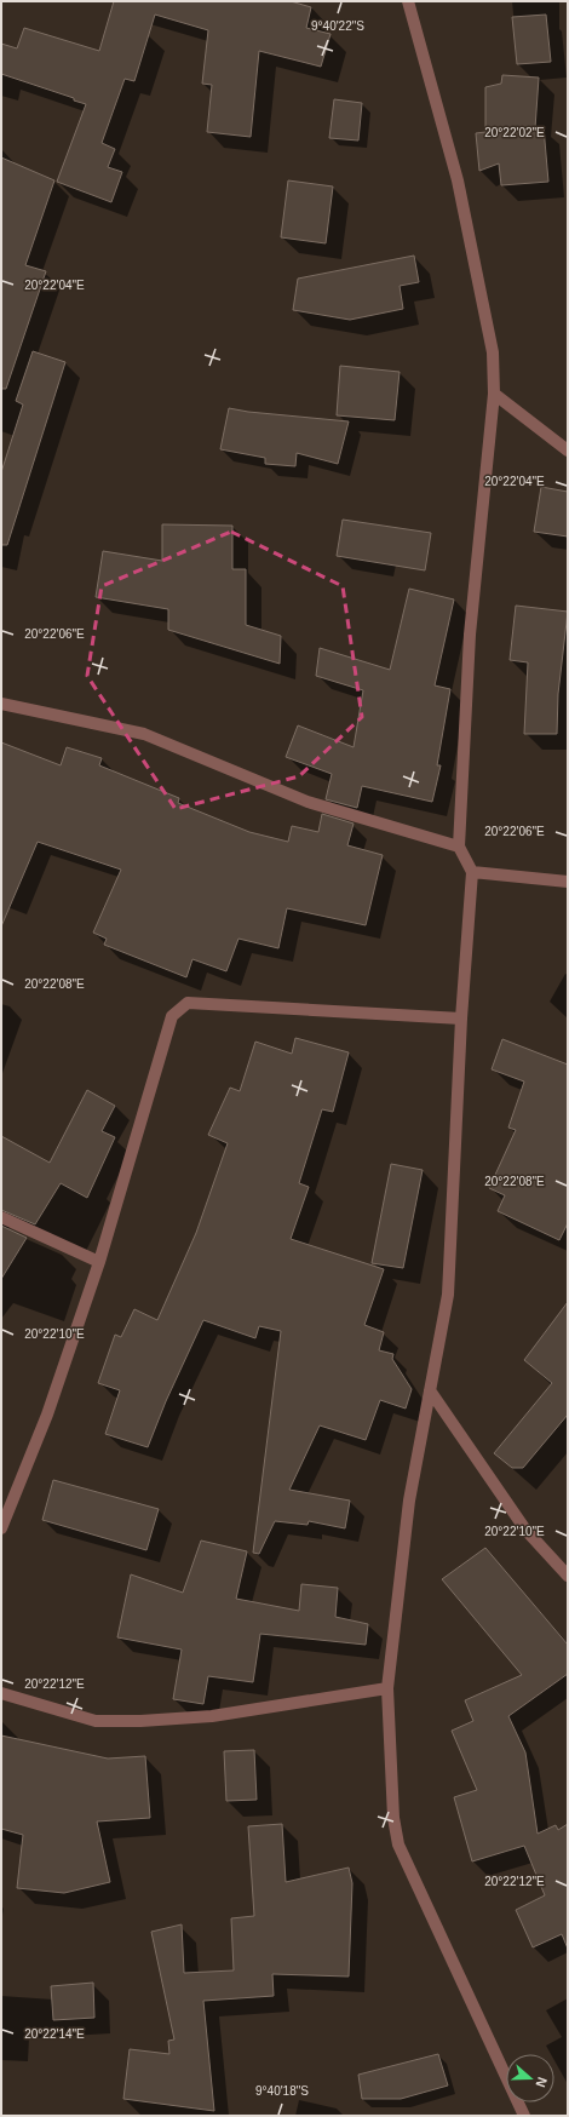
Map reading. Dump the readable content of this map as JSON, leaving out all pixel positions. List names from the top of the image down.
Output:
{
  "north": "right",
  "coordinates": [
    "9°40'22\"S",
    "20°22'02\"E",
    "20°22'04\"E",
    "20°22'06\"E",
    "20°22'08\"E",
    "20°22'10\"E",
    "20°22'12\"E",
    "20°22'14\"E",
    "9°40'18\"S"
  ]
}
